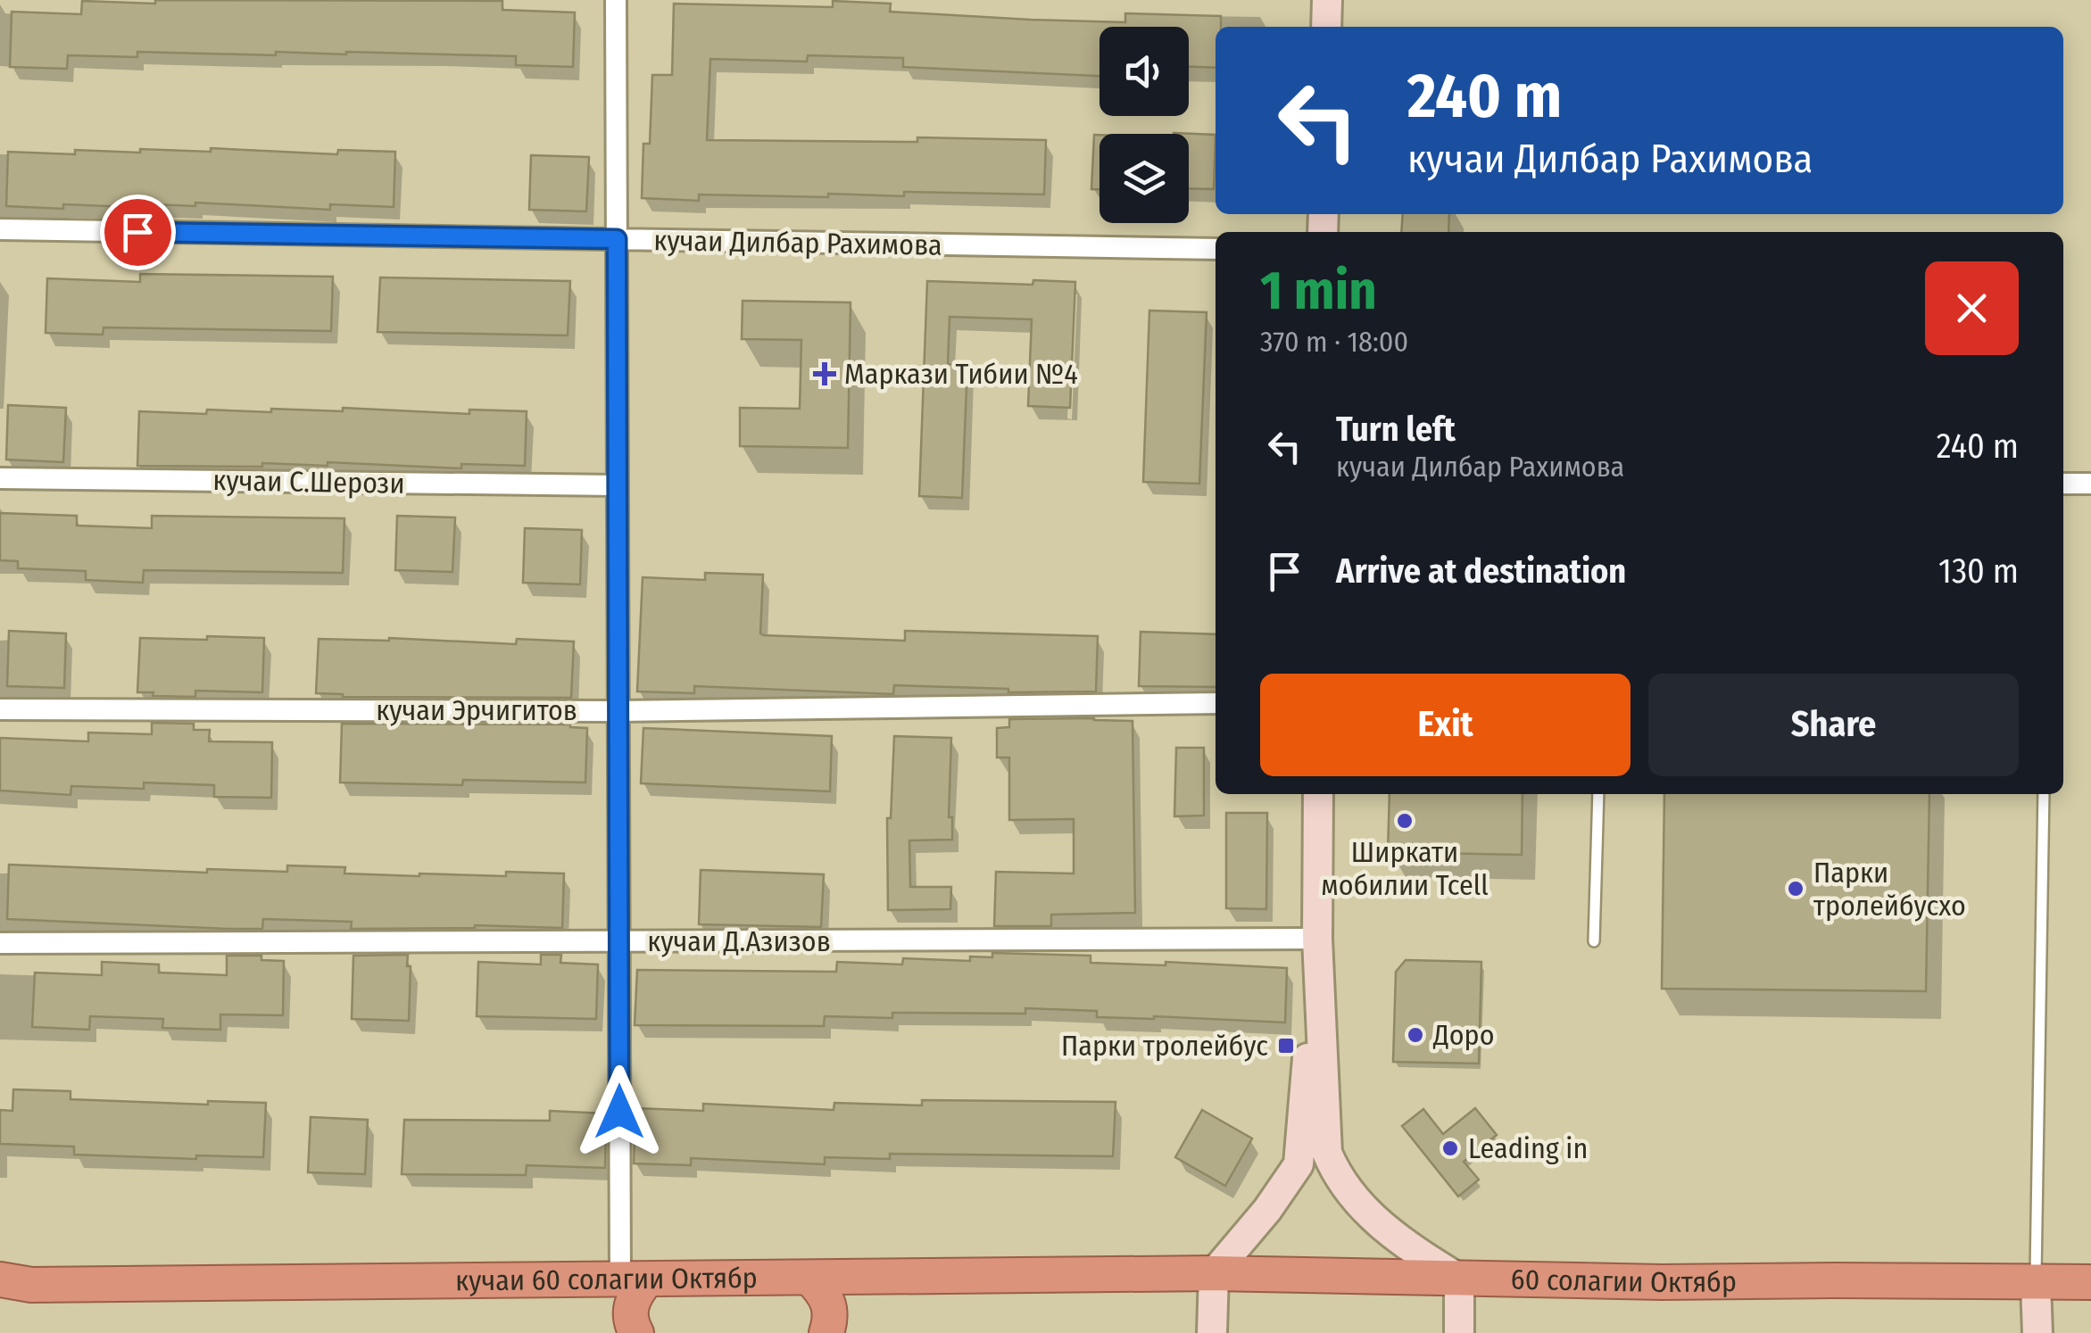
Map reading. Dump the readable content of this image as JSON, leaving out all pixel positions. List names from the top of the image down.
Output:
{
  "streets": {
    "highway": ["кучаи 60 солагии Октябр", "60 солагии Октябр"],
    "street": [
      "кучаи Дилбар Рахимова",
      "кучаи С.Шерози",
      "кучаи Эрчигитов",
      "кучаи Д.Азизов"
    ]
  },
  "crossings": [
    ["кучаи 60 солагии Октябр", "60 солагии Октябр"]
  ],
  "places": {
    "health": ["Маркази Тибии №4"],
    "other": [
      "Ширкати мобилии Tcell",
      "Парки тролейбусхо",
      "Доро",
      "Leading in"
    ],
    "transit": ["Парки тролейбус"]
  },
  "page": {
    "turn": ["240 m", "кучаи Дилбар Рахимова"],
    "heading": ["1 min", "370 m · 18:00"],
    "list": [
      {
        "name": "Turn left",
        "note": "кучаи Дилбар Рахимова",
        "value": "240 m"
      },
      {
        "name": "Arrive at destination",
        "value": "130 m"
      }
    ],
    "buttons": ["Exit", "Share"]
  }
}
